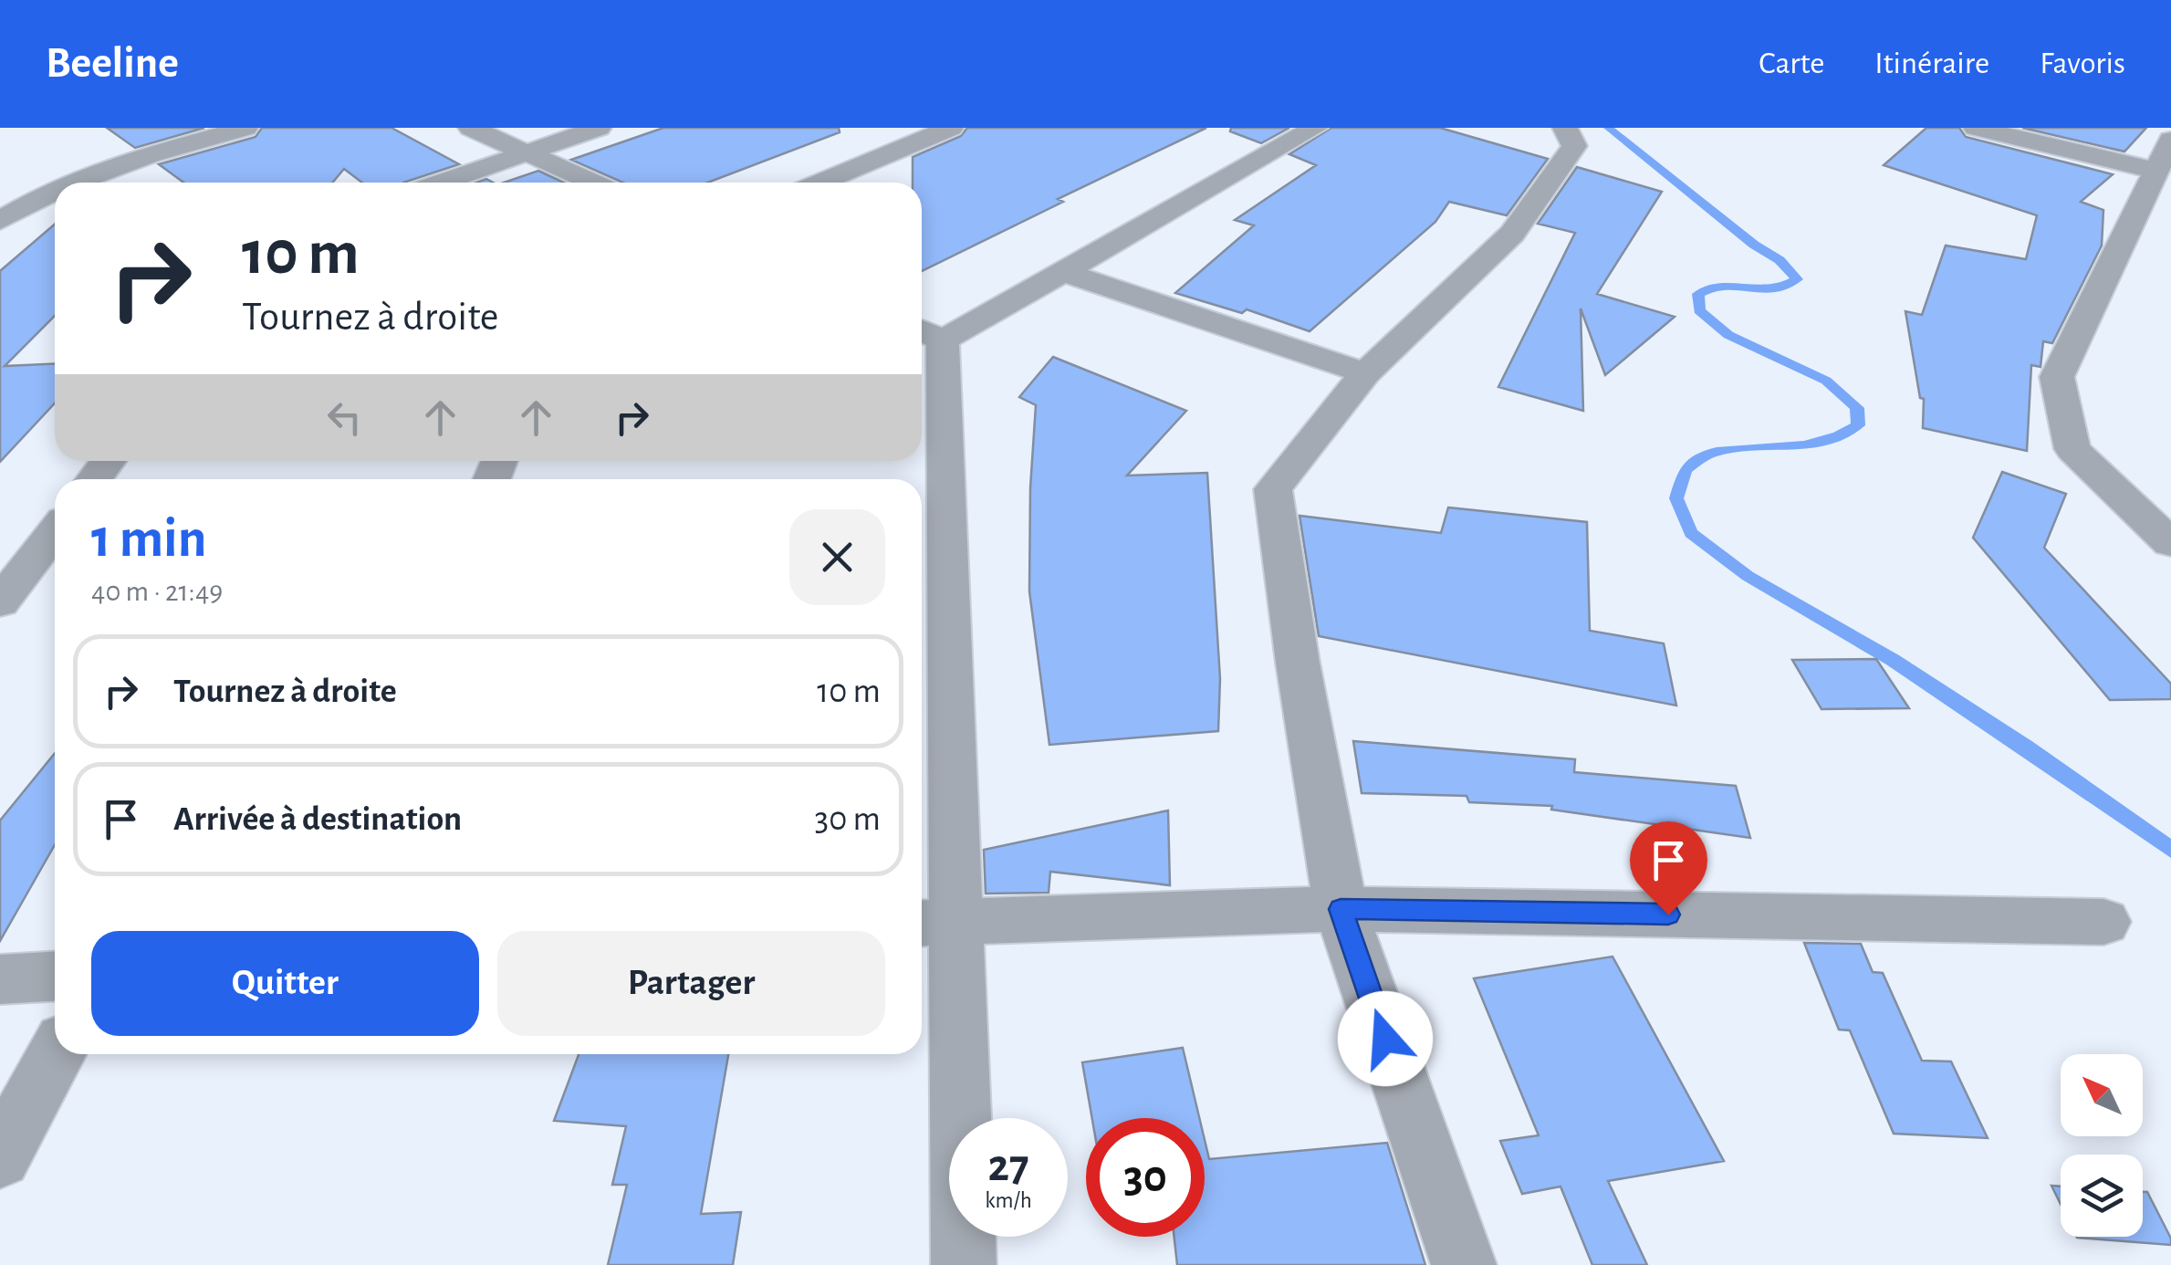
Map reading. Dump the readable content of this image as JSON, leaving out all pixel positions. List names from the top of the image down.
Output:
{
  "north": "top left",
  "page": {
    "header": "Beeline",
    "nav": ["Carte", "Itinéraire", "Favoris"],
    "turn": ["10 m", "Tournez à droite"],
    "heading": ["1 min", "40 m · 21:49"],
    "list": [
      {
        "name": "Tournez à droite",
        "value": "10 m"
      },
      {
        "name": "Arrivée à destination",
        "value": "30 m"
      }
    ],
    "buttons": ["Quitter", "Partager"],
    "speed": "27 km/h",
    "limit": "30"
  }
}
